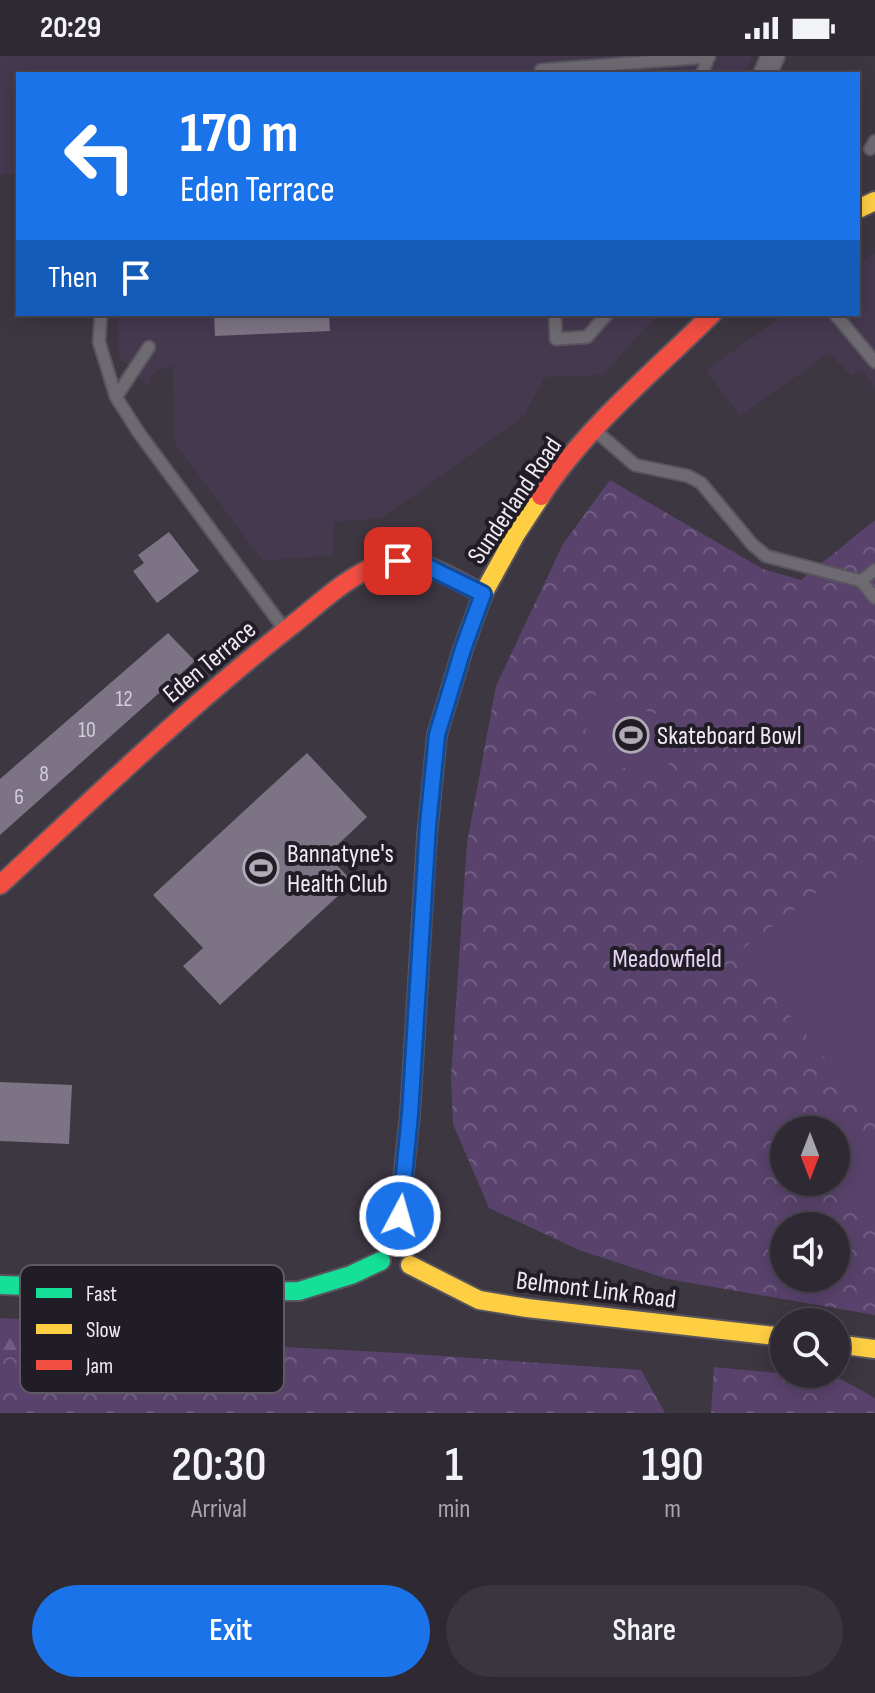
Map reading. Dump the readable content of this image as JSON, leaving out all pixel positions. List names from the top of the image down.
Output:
{
  "streets": {
    "street": ["Sunderland Road", "Eden Terrace", "Belmont Link Road"]
  },
  "crossings": [
    ["Sunderland Road", "Eden Terrace"],
    ["Sunderland Road", "Belmont Link Road"]
  ],
  "parks": ["Meadowfield"],
  "places": {
    "sports": ["Skateboard Bowl", "Bannatyne's Health Club"]
  },
  "house_numbers": [
    "12",
    "10",
    "8",
    "6"
  ],
  "legend": ["Fast", "Slow", "Jam"],
  "north": "bottom",
  "page": {
    "status": "20:29",
    "turn": ["170 m", "Eden Terrace"],
    "then": "Then",
    "eta": [
      "20:30",
      "Arrival",
      "1",
      "min",
      "190",
      "m"
    ],
    "buttons": ["Exit", "Share"]
  }
}
